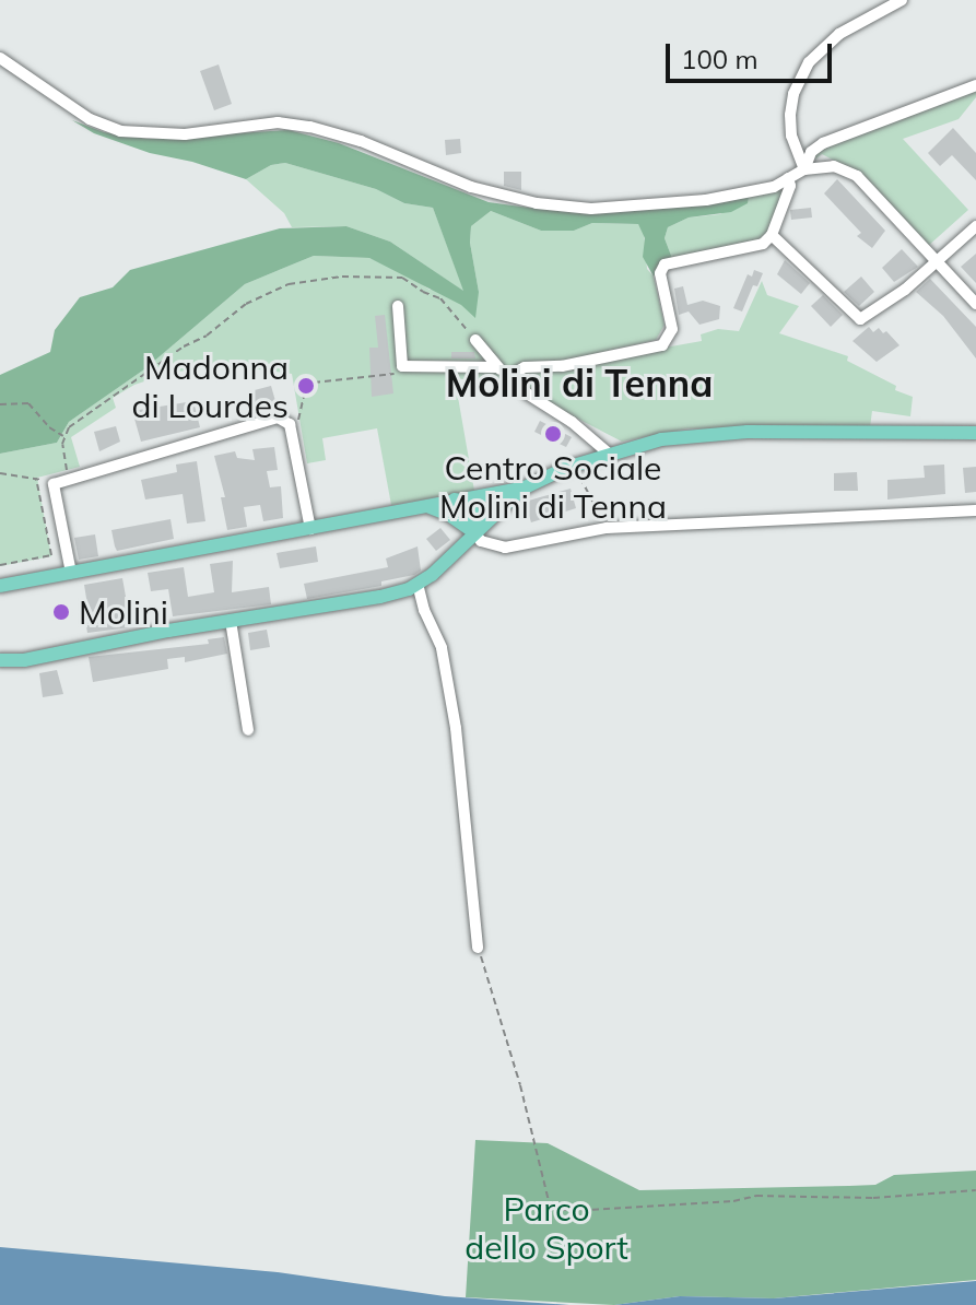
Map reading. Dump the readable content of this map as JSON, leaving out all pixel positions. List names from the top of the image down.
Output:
{
  "districts": ["Molini di Tenna"],
  "parks": ["Parco dello Sport"],
  "places": ["Madonna di Lourdes", "Centro Sociale Molini di Tenna", "Molini"],
  "scale_bar": "100 m"
}
